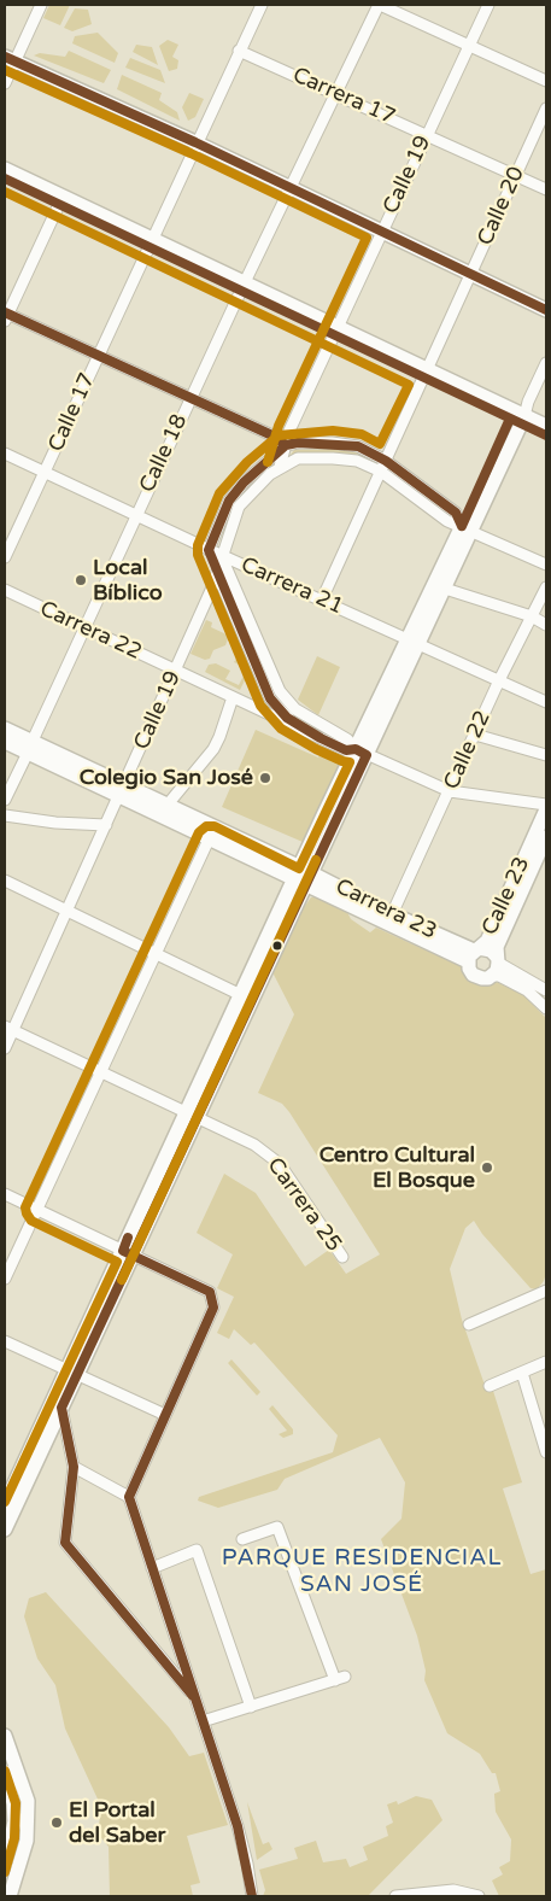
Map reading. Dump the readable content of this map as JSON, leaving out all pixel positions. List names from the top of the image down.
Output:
{
  "streets": {
    "main road": ["Calle 23", "Carrera 23"],
    "street": [
      "Carrera 17",
      "Calle 19",
      "Calle 20",
      "Calle 17",
      "Calle 18",
      "Carrera 21",
      "Carrera 22",
      "Calle 22",
      "Carrera 25"
    ]
  },
  "crossings": [
    ["Carrera 17", "Calle 19"],
    ["Carrera 17", "Calle 20"],
    ["Carrera 17", "Calle 17"],
    ["Carrera 17", "Calle 18"],
    ["Calle 19", "Carrera 21"],
    ["Calle 19", "Carrera 22"],
    ["Calle 19", "Carrera 23"],
    ["Calle 19", "Carrera 25"],
    ["Calle 20", "Carrera 21"],
    ["Calle 17", "Carrera 21"],
    ["Calle 18", "Carrera 21"],
    ["Calle 18", "Carrera 22"],
    ["Calle 18", "Carrera 23"],
    ["Carrera 21", "Calle 22"],
    ["Carrera 22", "Calle 22"],
    ["Calle 22", "Carrera 23"],
    ["Calle 23", "Carrera 23"]
  ],
  "districts": ["PARQUE RESIDENCIAL SAN JOSÉ"],
  "places": [
    "Local Bíblico",
    "Colegio San José",
    "Centro Cultural El Bosque",
    "El Portal del Saber"
  ]
}
